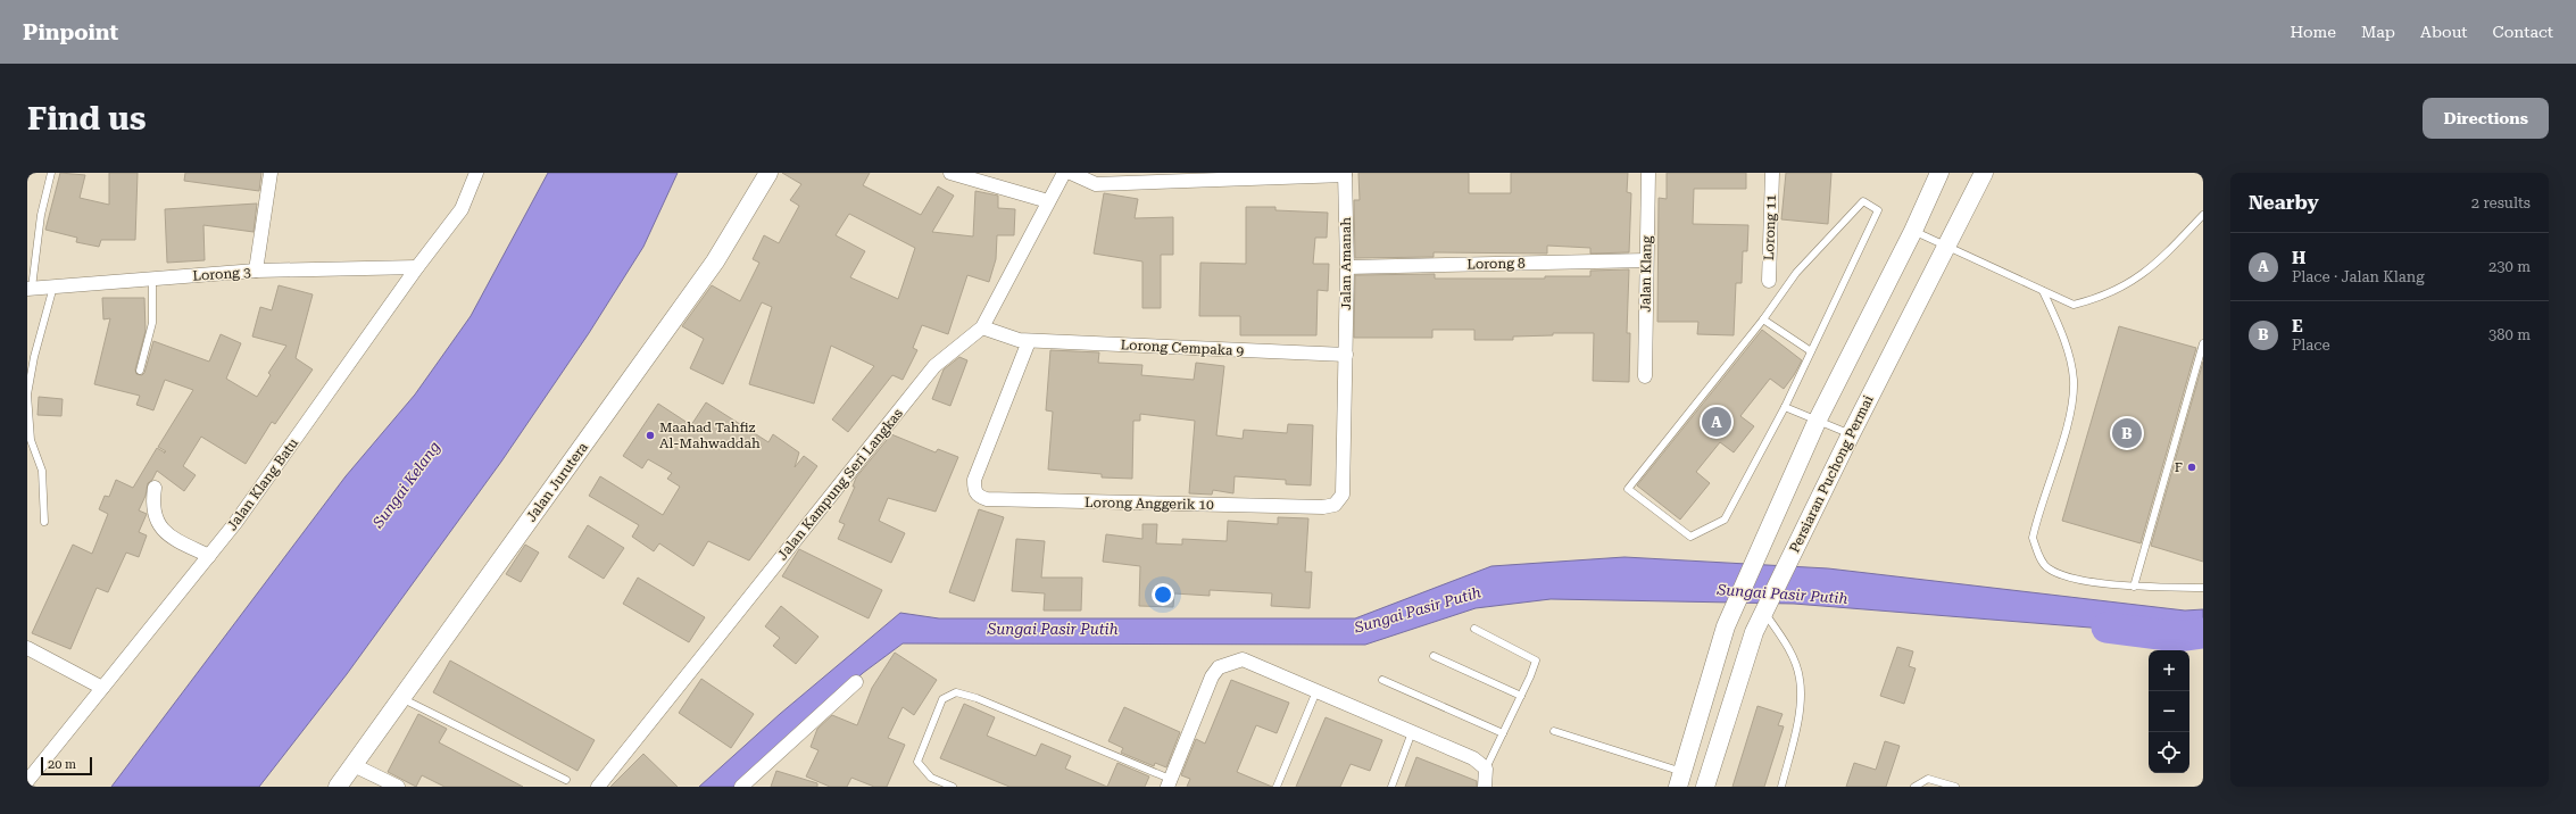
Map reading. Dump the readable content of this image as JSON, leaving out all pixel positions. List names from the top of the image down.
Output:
{
  "streets": {
    "street": [
      "Lorong 11",
      "Jalan Amanah",
      "Lorong 8",
      "Lorong 3",
      "Jalan Klang",
      "Lorong Cempaka 9",
      "Persiaran Puchong Permai",
      "Jalan Jurutera",
      "Jalan Klang Batu",
      "Jalan Kampung Seri Langkas",
      "Lorong Anggerik 10"
    ]
  },
  "crossings": [
    ["Jalan Amanah", "Lorong 8"],
    ["Jalan Amanah", "Lorong Cempaka 9"],
    ["Jalan Amanah", "Lorong Anggerik 10"],
    ["Lorong 8", "Jalan Klang"],
    ["Lorong 3", "Jalan Klang Batu"],
    ["Lorong Cempaka 9", "Jalan Kampung Seri Langkas"],
    ["Lorong Cempaka 9", "Lorong Anggerik 10"]
  ],
  "water": ["Sungai Kelang", "Sungai Pasir Putih"],
  "places": ["Maahad Tahfiz Al-Mahwaddah", "F"],
  "scale_bar": "20 m",
  "page": {
    "header": "Pinpoint",
    "nav": [
      "Home",
      "Map",
      "About",
      "Contact"
    ],
    "buttons": "Directions",
    "title": "Find us",
    "heading": ["Nearby", "2 results"],
    "list": [
      {
        "mark": "A",
        "name": "H",
        "note": "Place · Jalan Klang",
        "value": "230 m"
      },
      {
        "mark": "B",
        "name": "E",
        "note": "Place",
        "value": "380 m"
      }
    ],
    "pins": ["A", "B"],
    "map_buttons": ["+", "−"],
    "scale": "20 m"
  }
}
